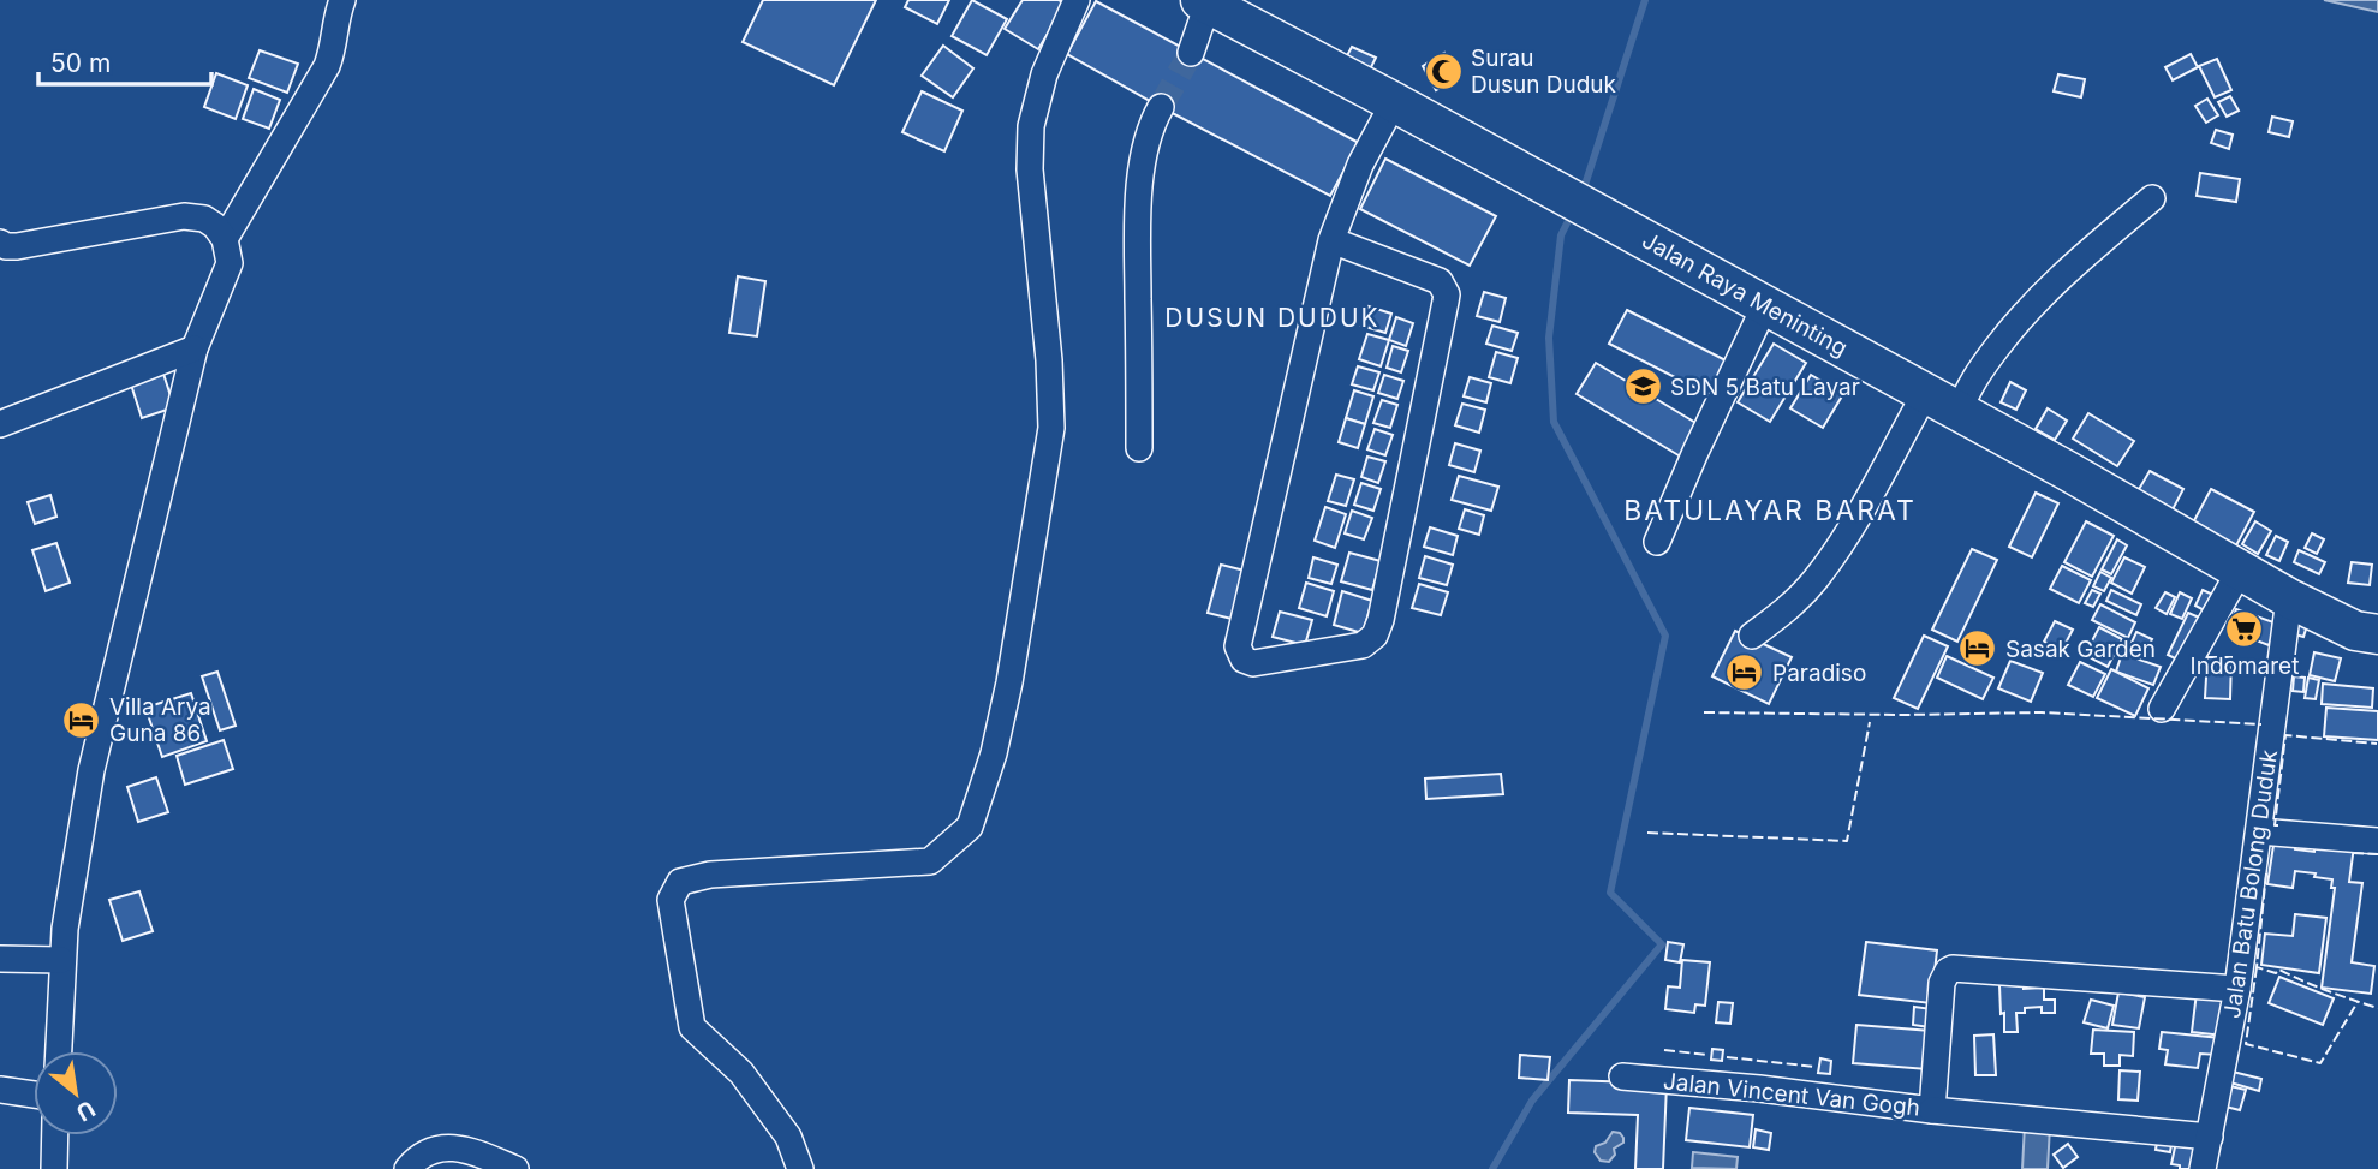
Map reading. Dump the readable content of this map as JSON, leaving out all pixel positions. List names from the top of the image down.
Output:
{
  "streets": {
    "highway": ["Jalan Raya Meninting"],
    "street": ["Jalan Batu Bolong Duduk", "Jalan Vincent Van Gogh"]
  },
  "crossings": [
    ["Jalan Raya Meninting", "Jalan Batu Bolong Duduk"],
    ["Jalan Batu Bolong Duduk", "Jalan Vincent Van Gogh"]
  ],
  "districts": ["DUSUN DUDUK", "BATULAYAR BARAT"],
  "places": {
    "mosque": ["Surau Dusun Duduk"],
    "school or university": ["SDN 5 Batu Layar"],
    "supermarket": ["Indomaret"],
    "hotel": ["Sasak Garden", "Paradiso", "Villa Arya Guna 86"]
  },
  "scale_bar": "50 m",
  "north": "bottom right"
}
